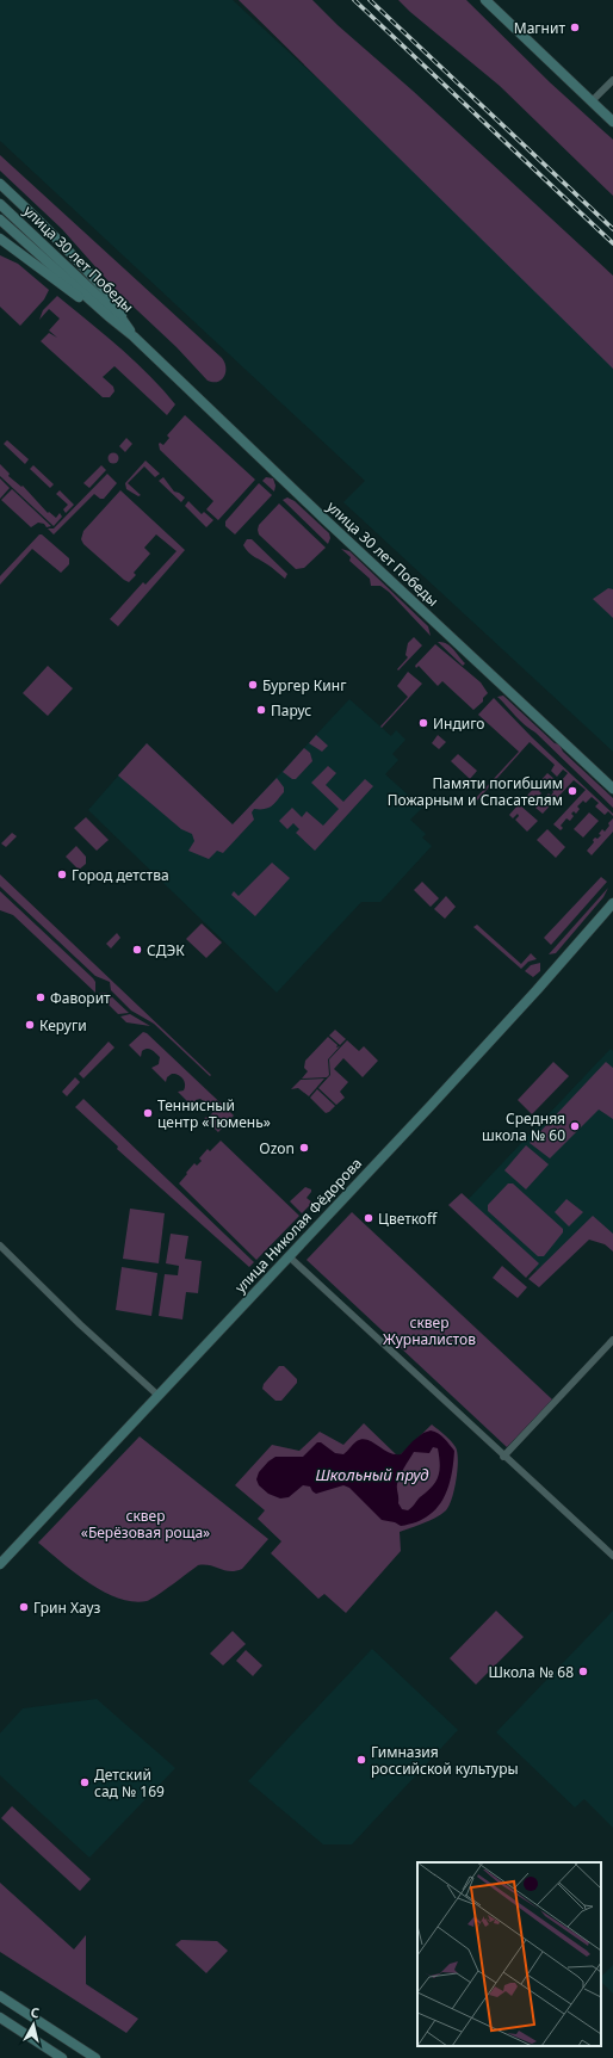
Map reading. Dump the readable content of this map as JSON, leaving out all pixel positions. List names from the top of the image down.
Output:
{
  "streets": {
    "street": ["улица 30 лет Победы", "улица Николая Фёдорова"]
  },
  "water": ["Школьный пруд"],
  "parks": ["сквер Журналистов", "сквер «Берёзовая роща»"],
  "places": [
    "Магнит",
    "Бургер Кинг",
    "Парус",
    "Индиго",
    "Памяти погибшим Пожарным и Спасателям",
    "Город детства",
    "СДЭК",
    "Фаворит",
    "Керуги",
    "Теннисный центр «Тюмень»",
    "Средняя школа № 60",
    "Ozon",
    "Цветкоff",
    "Грин Хауз",
    "Школа № 68",
    "Гимназия российской культуры",
    "Детский сад № 169"
  ],
  "north": "top"
}
